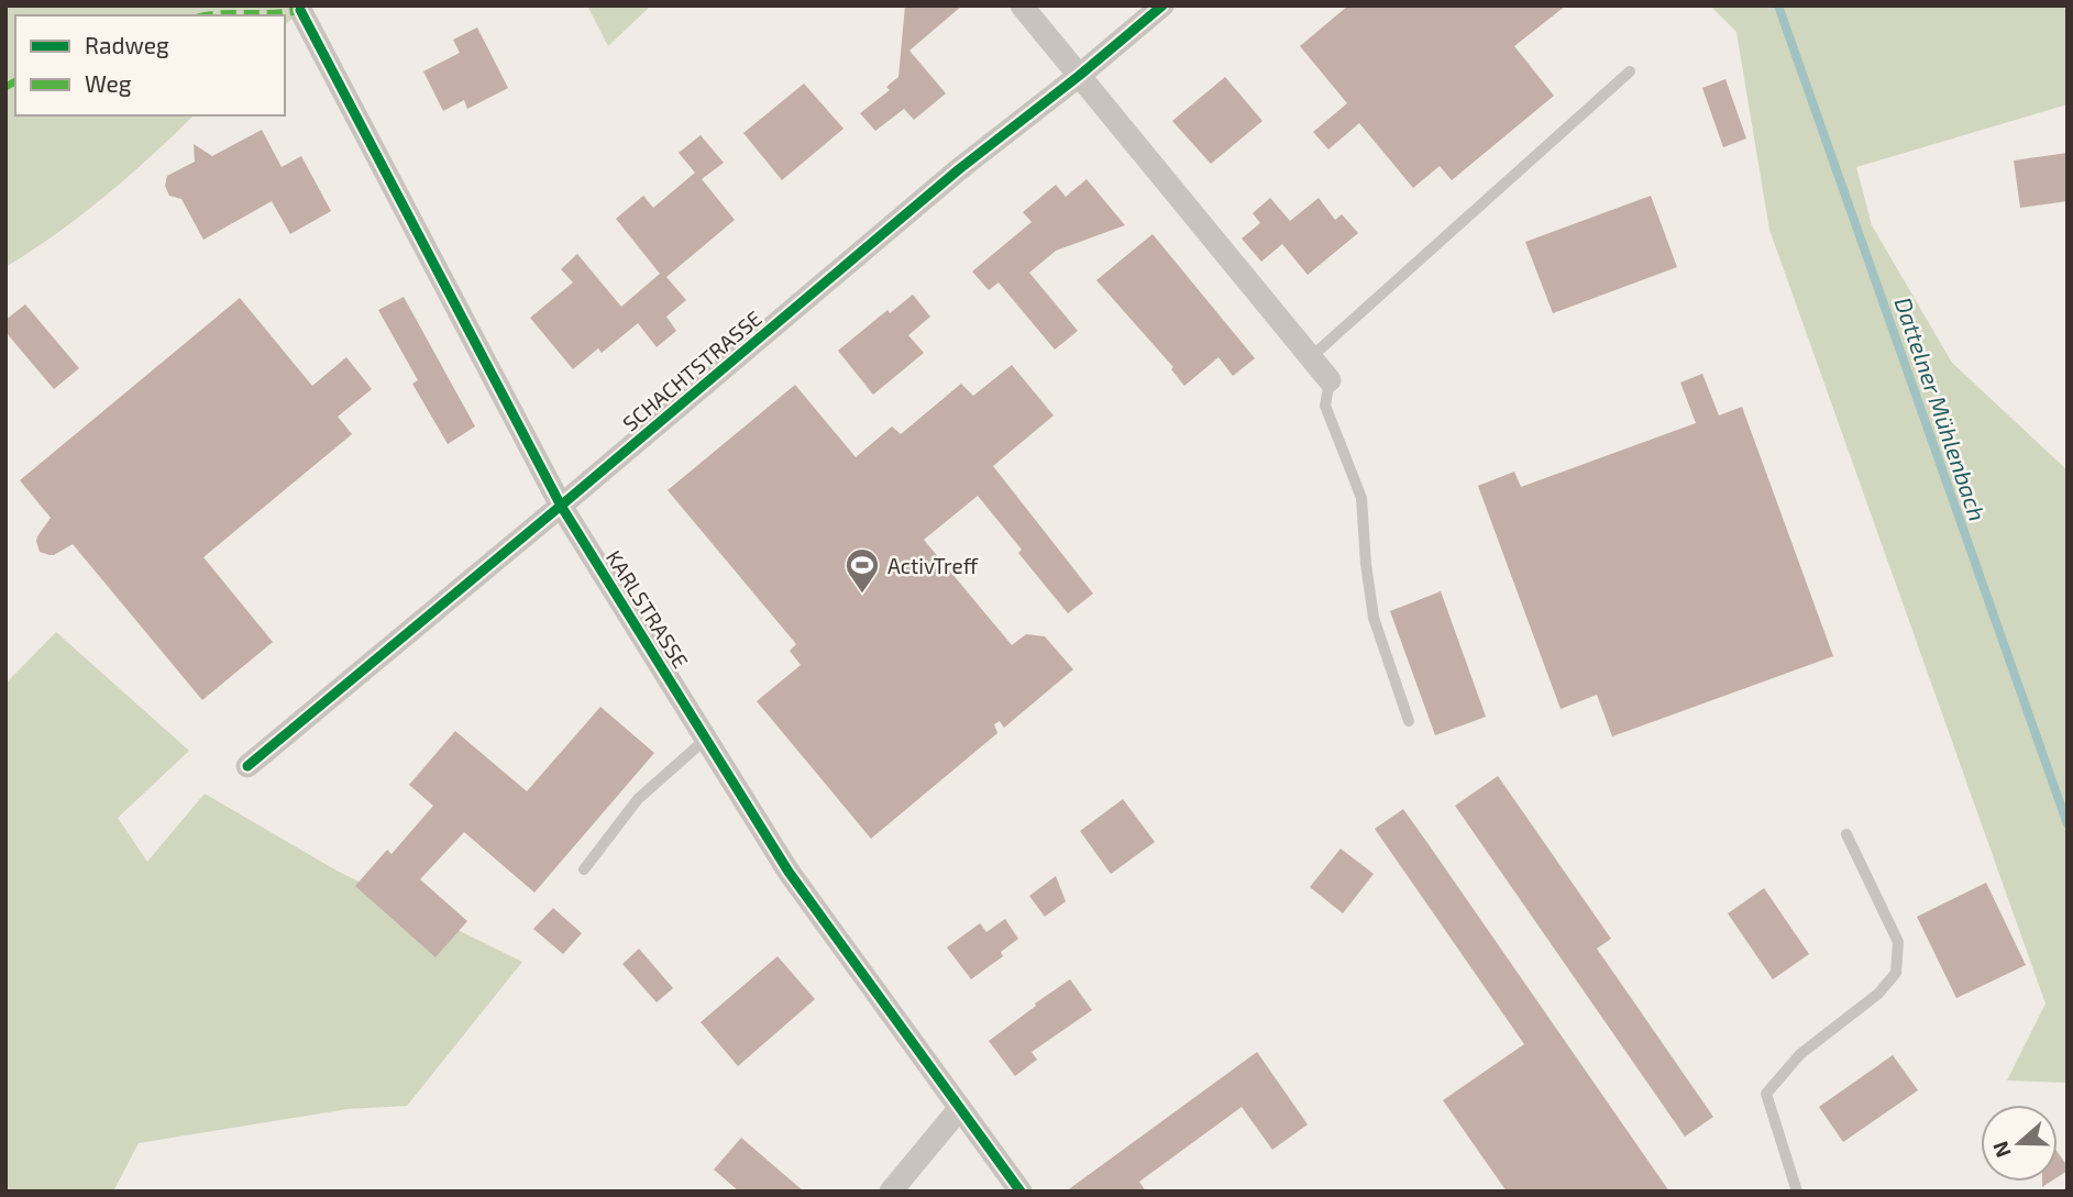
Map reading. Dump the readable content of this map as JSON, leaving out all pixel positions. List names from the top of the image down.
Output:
{
  "streets": {
    "street": ["SCHACHTSTRASSE", "KARLSTRASSE"]
  },
  "crossings": [
    ["SCHACHTSTRASSE", "KARLSTRASSE"]
  ],
  "water": ["Dattelner Mühlenbach"],
  "places": {
    "sports": ["ActivTreff"]
  },
  "legend": ["Radweg", "Weg"],
  "north": "left"
}
